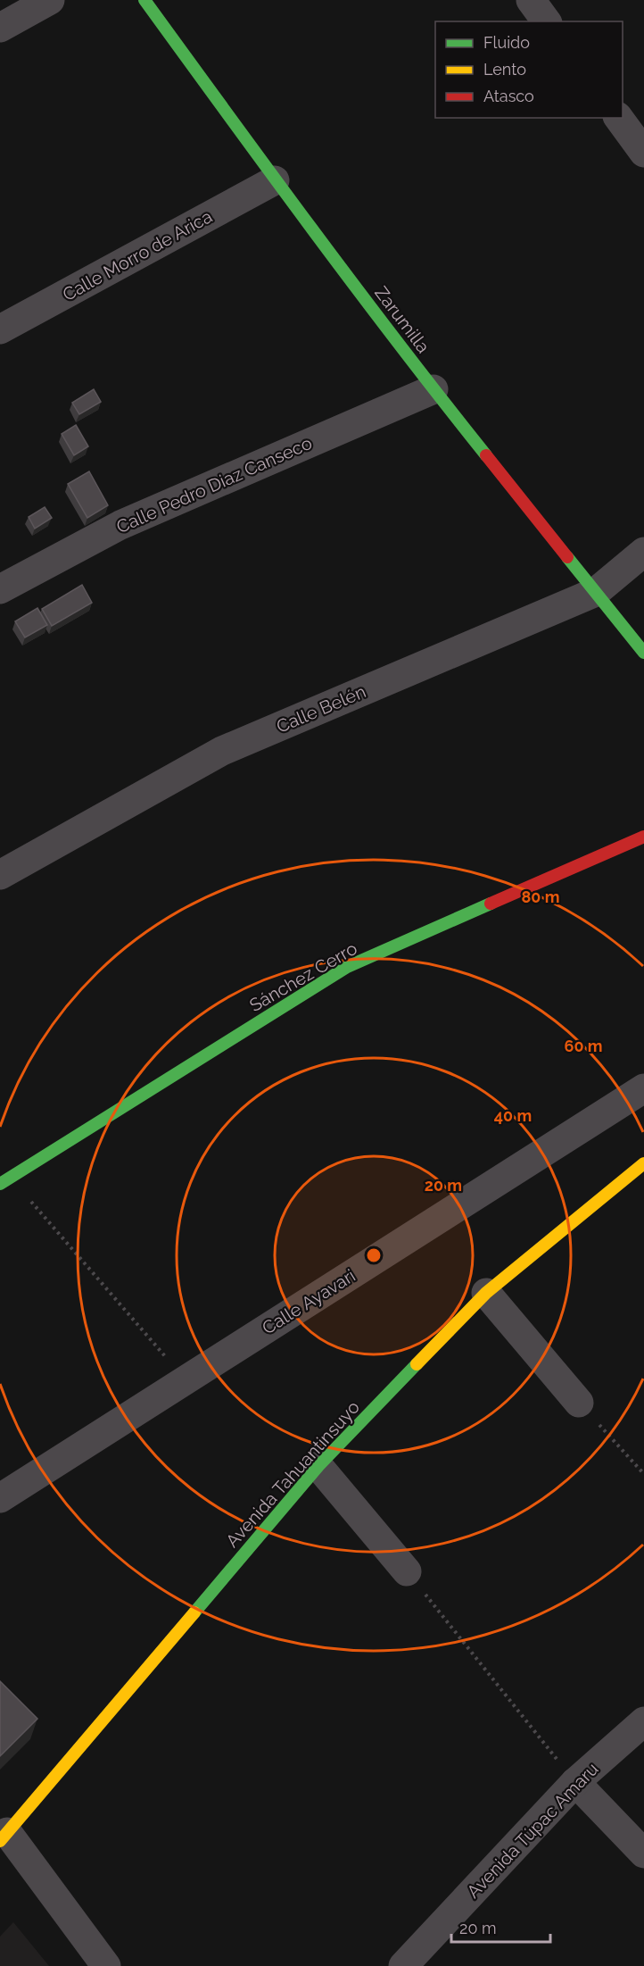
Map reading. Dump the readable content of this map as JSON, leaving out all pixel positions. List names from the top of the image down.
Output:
{
  "streets": {
    "street": [
      "Calle Morro de Arica",
      "Zarumilla",
      "Calle Pedro Diaz Canseco",
      "Calle Belén",
      "Sánchez Cerro",
      "Calle Ayavari",
      "Avenida Tahuantinsuyo",
      "Avenida Túpac Amaru"
    ]
  },
  "crossings": [
    ["Calle Morro de Arica", "Zarumilla"],
    ["Zarumilla", "Calle Pedro Diaz Canseco"],
    ["Zarumilla", "Calle Belén"]
  ],
  "legend": ["Fluido", "Lento", "Atasco"],
  "scale_bar": "20 m",
  "rings": [
    "80 m",
    "60 m",
    "40 m",
    "20 m"
  ]
}
